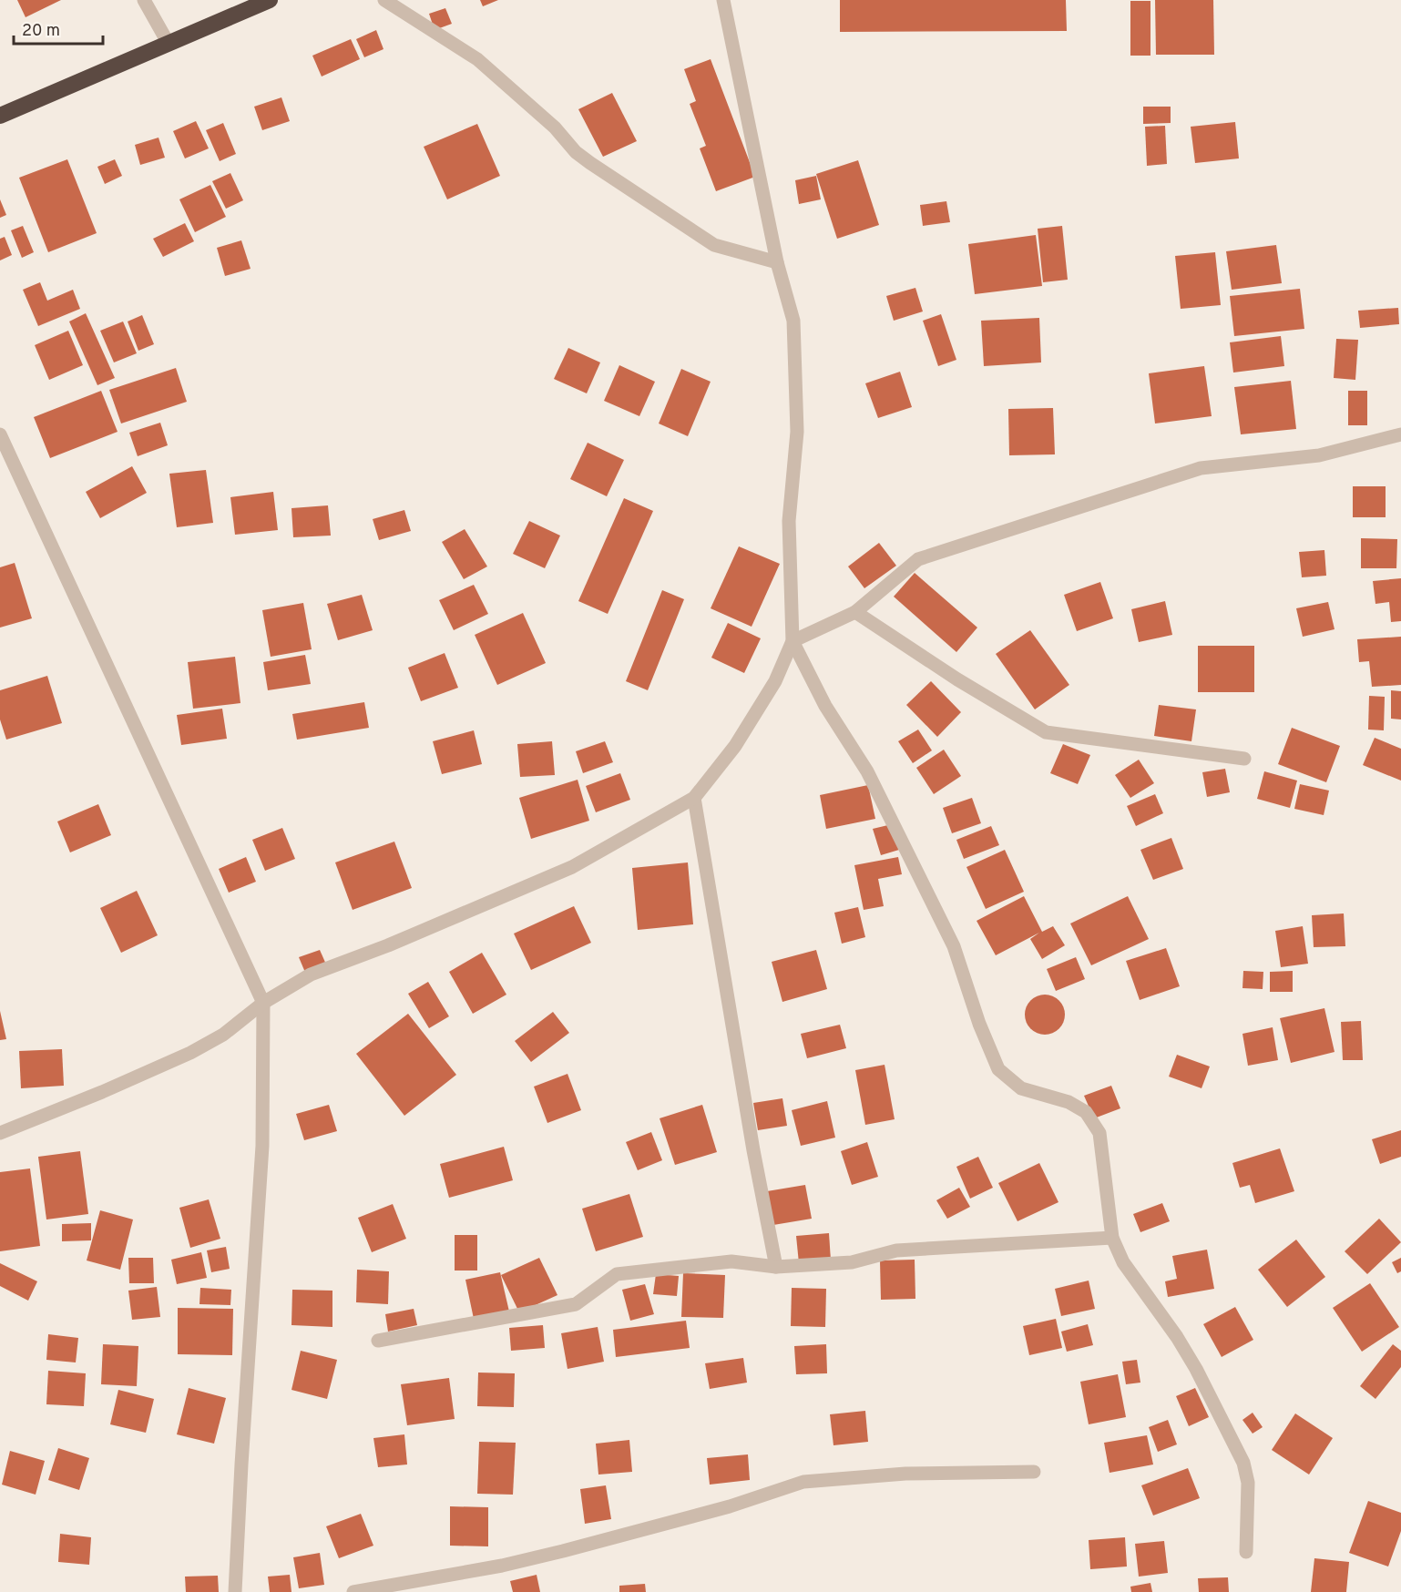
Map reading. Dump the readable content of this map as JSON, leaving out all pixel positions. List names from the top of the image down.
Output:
{
  "scale_bar": "20 m"
}
